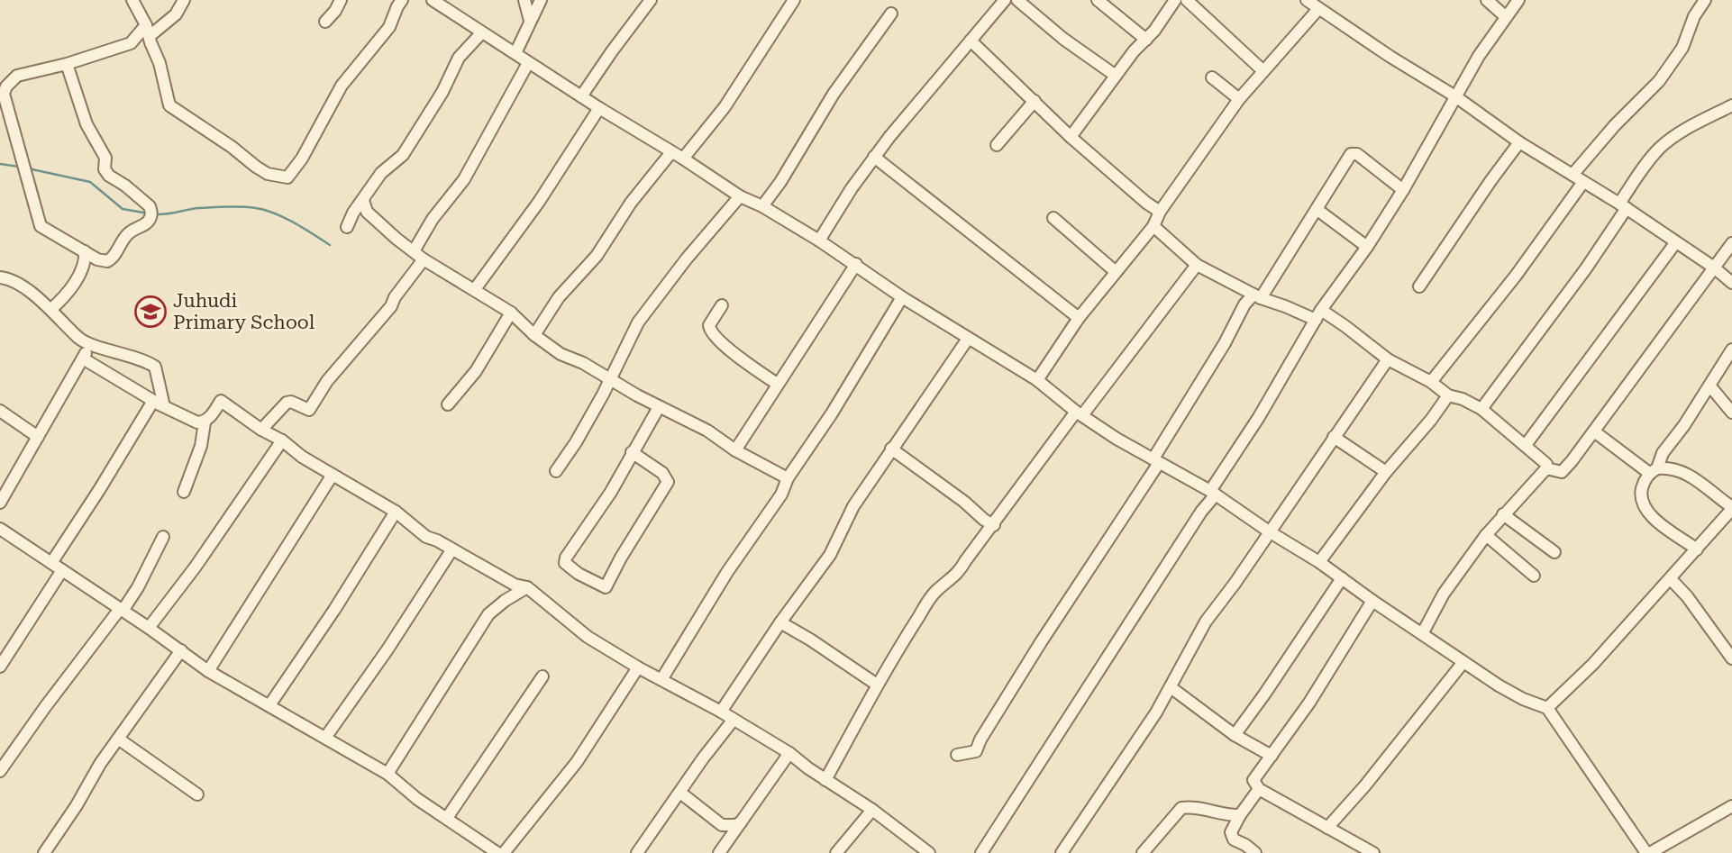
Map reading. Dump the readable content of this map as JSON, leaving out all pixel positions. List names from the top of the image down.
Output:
{
  "places": {
    "school or university": ["Juhudi Primary School"]
  }
}
